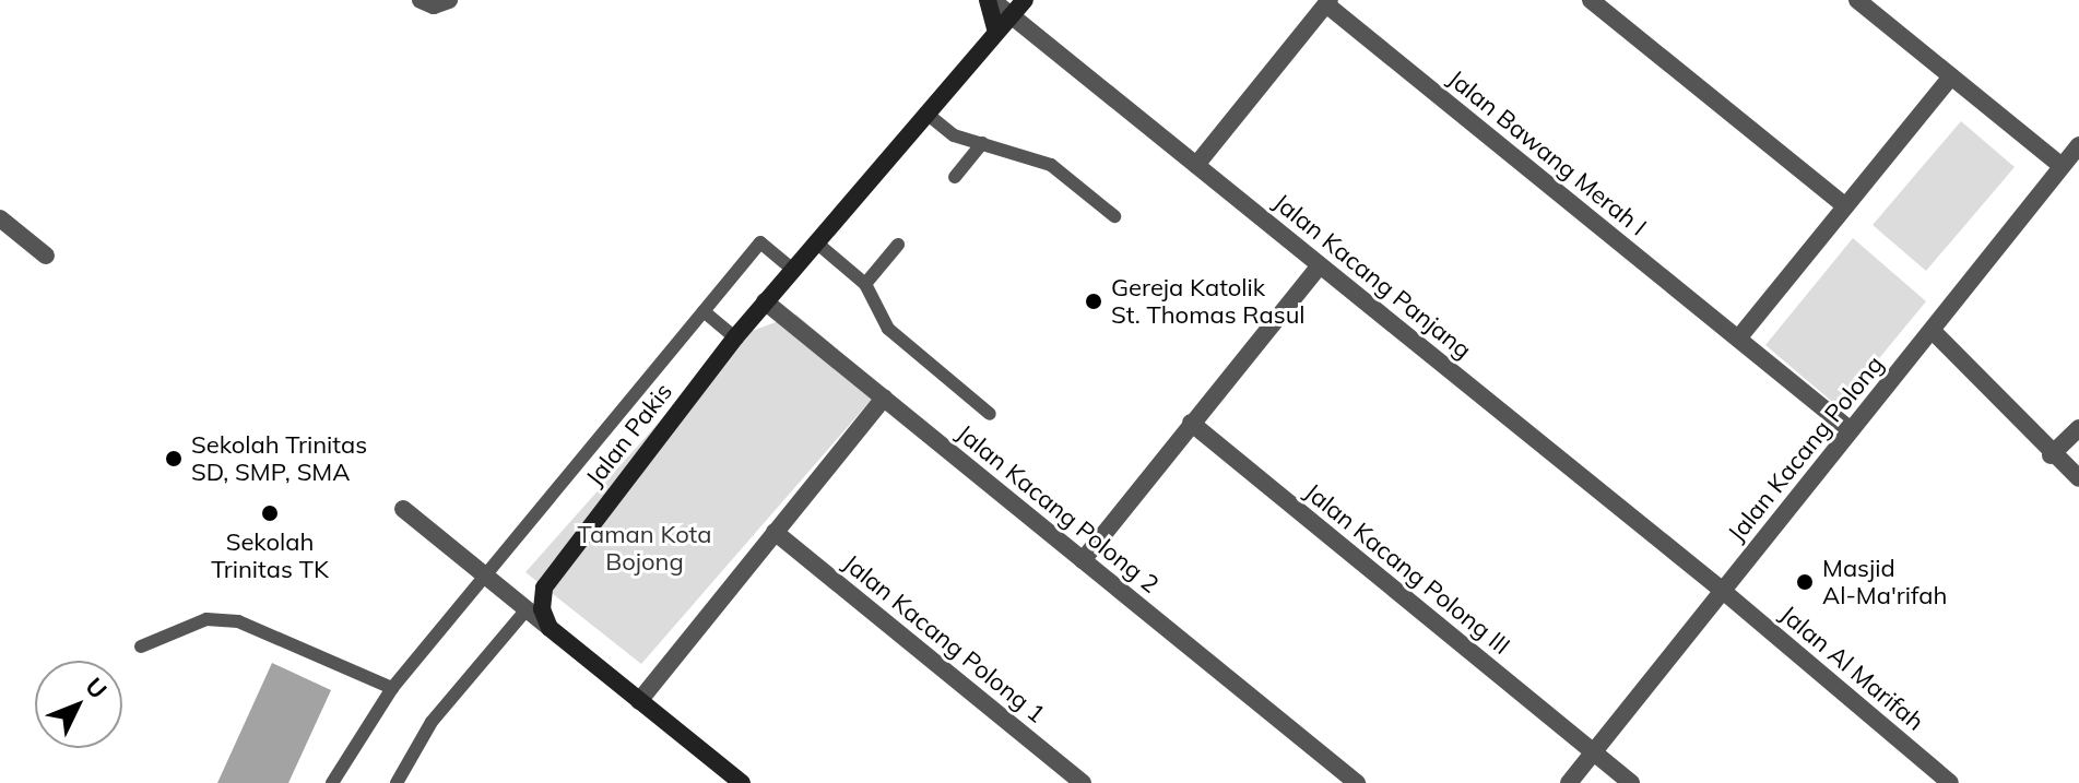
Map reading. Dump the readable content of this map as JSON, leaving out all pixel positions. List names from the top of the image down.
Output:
{
  "streets": {
    "street": [
      "Jalan Bawang Merah I",
      "Jalan Kacang Panjang",
      "Jalan Pakis",
      "Jalan Kacang Polong",
      "Jalan Kacang Polong 2",
      "Jalan Kacang Polong III",
      "Jalan Kacang Polong 1",
      "Jalan Al Marifah"
    ]
  },
  "crossings": [
    ["Jalan Bawang Merah I", "Jalan Kacang Polong"],
    ["Jalan Kacang Panjang", "Jalan Kacang Polong"],
    ["Jalan Kacang Panjang", "Jalan Al Marifah"],
    ["Jalan Kacang Polong", "Jalan Kacang Polong III"],
    ["Jalan Kacang Polong", "Jalan Al Marifah"]
  ],
  "parks": ["Taman Kota Bojong"],
  "places": [
    "Gereja Katolik St. Thomas Rasul",
    "Sekolah Trinitas SD, SMP, SMA",
    "Sekolah Trinitas TK",
    "Masjid Al-Ma'rifah"
  ],
  "north": "top right"
}
